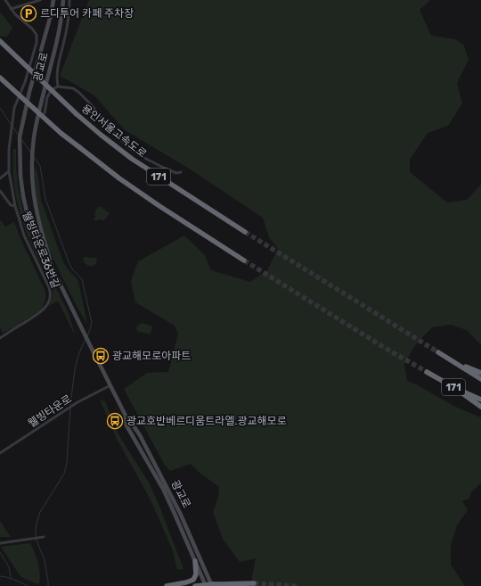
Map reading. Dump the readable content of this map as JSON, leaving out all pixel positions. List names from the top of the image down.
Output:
{
  "streets": {
    "highway": ["용인서울고속도로", "171"],
    "main road": ["광교로"],
    "street": ["웰빙타운로36번길", "웰빙타운로"]
  },
  "crossings": [
    ["광교로", "웰빙타운로"]
  ],
  "places": {
    "parking": ["르디투어 카페 주차장"],
    "bus stop": ["광교해모로아파트", "광교호반베르디움트라엘.광교해모로"]
  }
}
